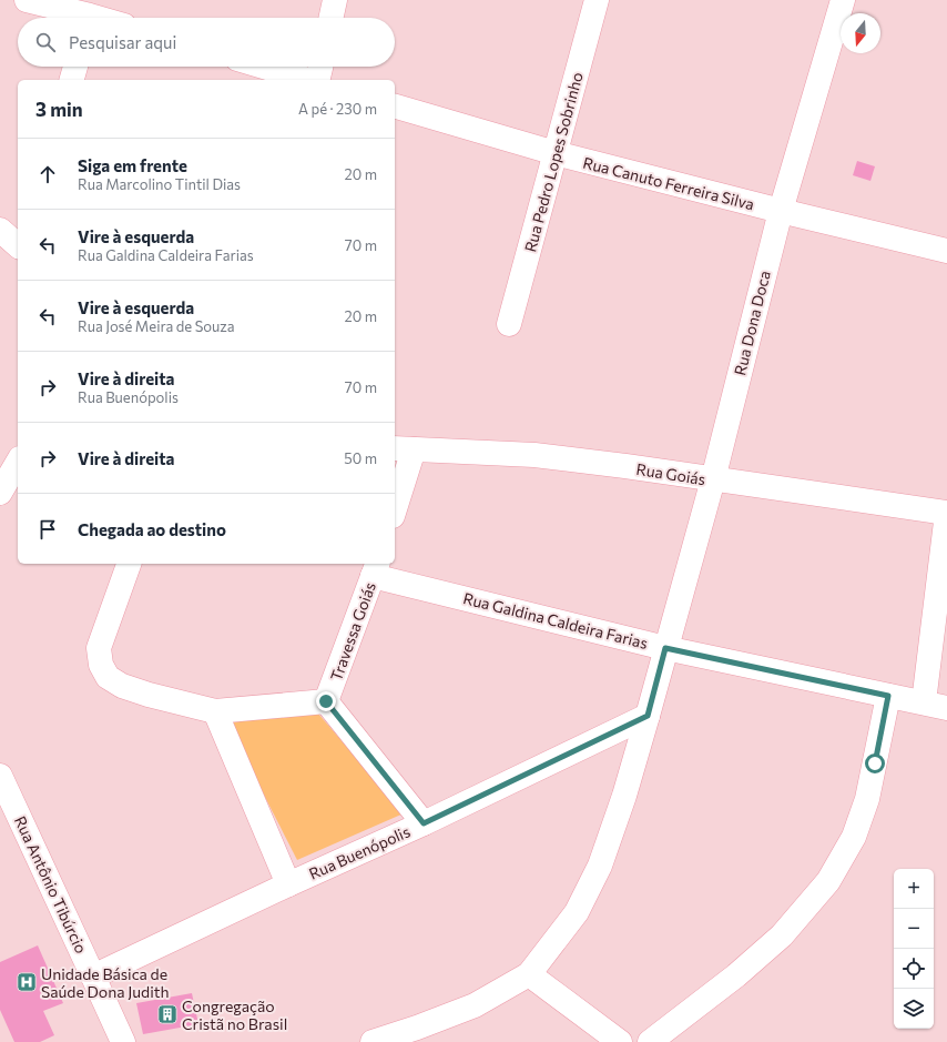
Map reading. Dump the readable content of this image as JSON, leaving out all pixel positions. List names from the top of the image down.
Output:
{
  "streets": {
    "street": [
      "Rua Pedro Lopes Sobrinho",
      "Rua Canuto Ferreira Silva",
      "Rua Dona Doca",
      "Rua Goiás",
      "Rua Galdina Caldeira Farias",
      "Travessa Goiás",
      "Rua Buenópolis",
      "Rua Antônio Tibúrcio"
    ]
  },
  "crossings": [
    ["Rua Pedro Lopes Sobrinho", "Rua Canuto Ferreira Silva"],
    ["Rua Canuto Ferreira Silva", "Rua Dona Doca"],
    ["Rua Dona Doca", "Rua Goiás"],
    ["Rua Dona Doca", "Rua Galdina Caldeira Farias"],
    ["Rua Dona Doca", "Rua Buenópolis"],
    ["Rua Galdina Caldeira Farias", "Travessa Goiás"],
    ["Rua Buenópolis", "Rua Antônio Tibúrcio"]
  ],
  "places": {
    "hospital": ["Unidade Básica de Saúde Dona Judith"],
    "building": ["Congregação Cristã no Brasil"]
  },
  "north": "bottom",
  "page": {
    "search": "Pesquisar aqui",
    "heading": ["3 min", "A pé · 230 m"],
    "list": [
      ["Siga em frente", "Rua Marcolino Tintil Dias", "20 m"],
      ["Vire à esquerda", "Rua Galdina Caldeira Farias", "70 m"],
      ["Vire à esquerda", "Rua José Meira de Souza", "20 m"],
      ["Vire à direita", "Rua Buenópolis", "70 m"],
      ["Vire à direita", "50 m"],
      "Chegada ao destino"
    ],
    "map_buttons": ["+", "−"]
  }
}
